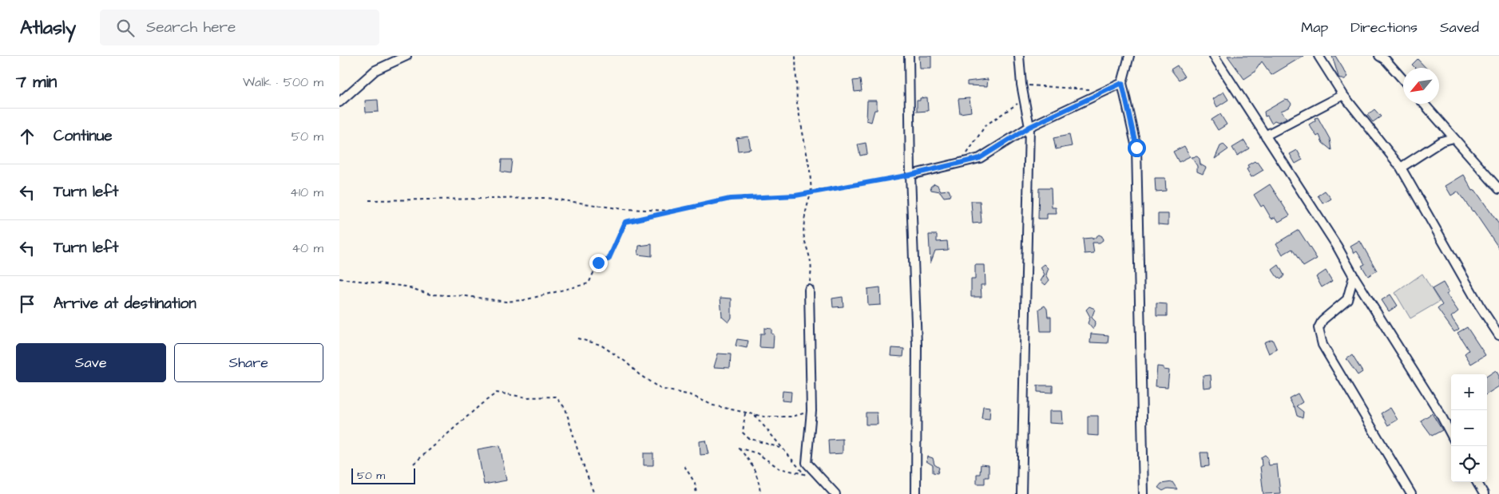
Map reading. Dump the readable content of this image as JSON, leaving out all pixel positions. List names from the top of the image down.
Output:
{
  "scale_bar": "50 m",
  "north": "bottom left",
  "page": {
    "header": "Atlasly",
    "search": "Search here",
    "nav": ["Map", "Directions", "Saved"],
    "heading": ["7 min", "Walk · 500 m"],
    "list": [
      ["Continue", "50 m"],
      ["Turn left", "410 m"],
      ["Turn left", "40 m"],
      "Arrive at destination"
    ],
    "buttons": ["Save", "Share"],
    "map_buttons": ["+", "−"],
    "scale": "50 m"
  }
}
